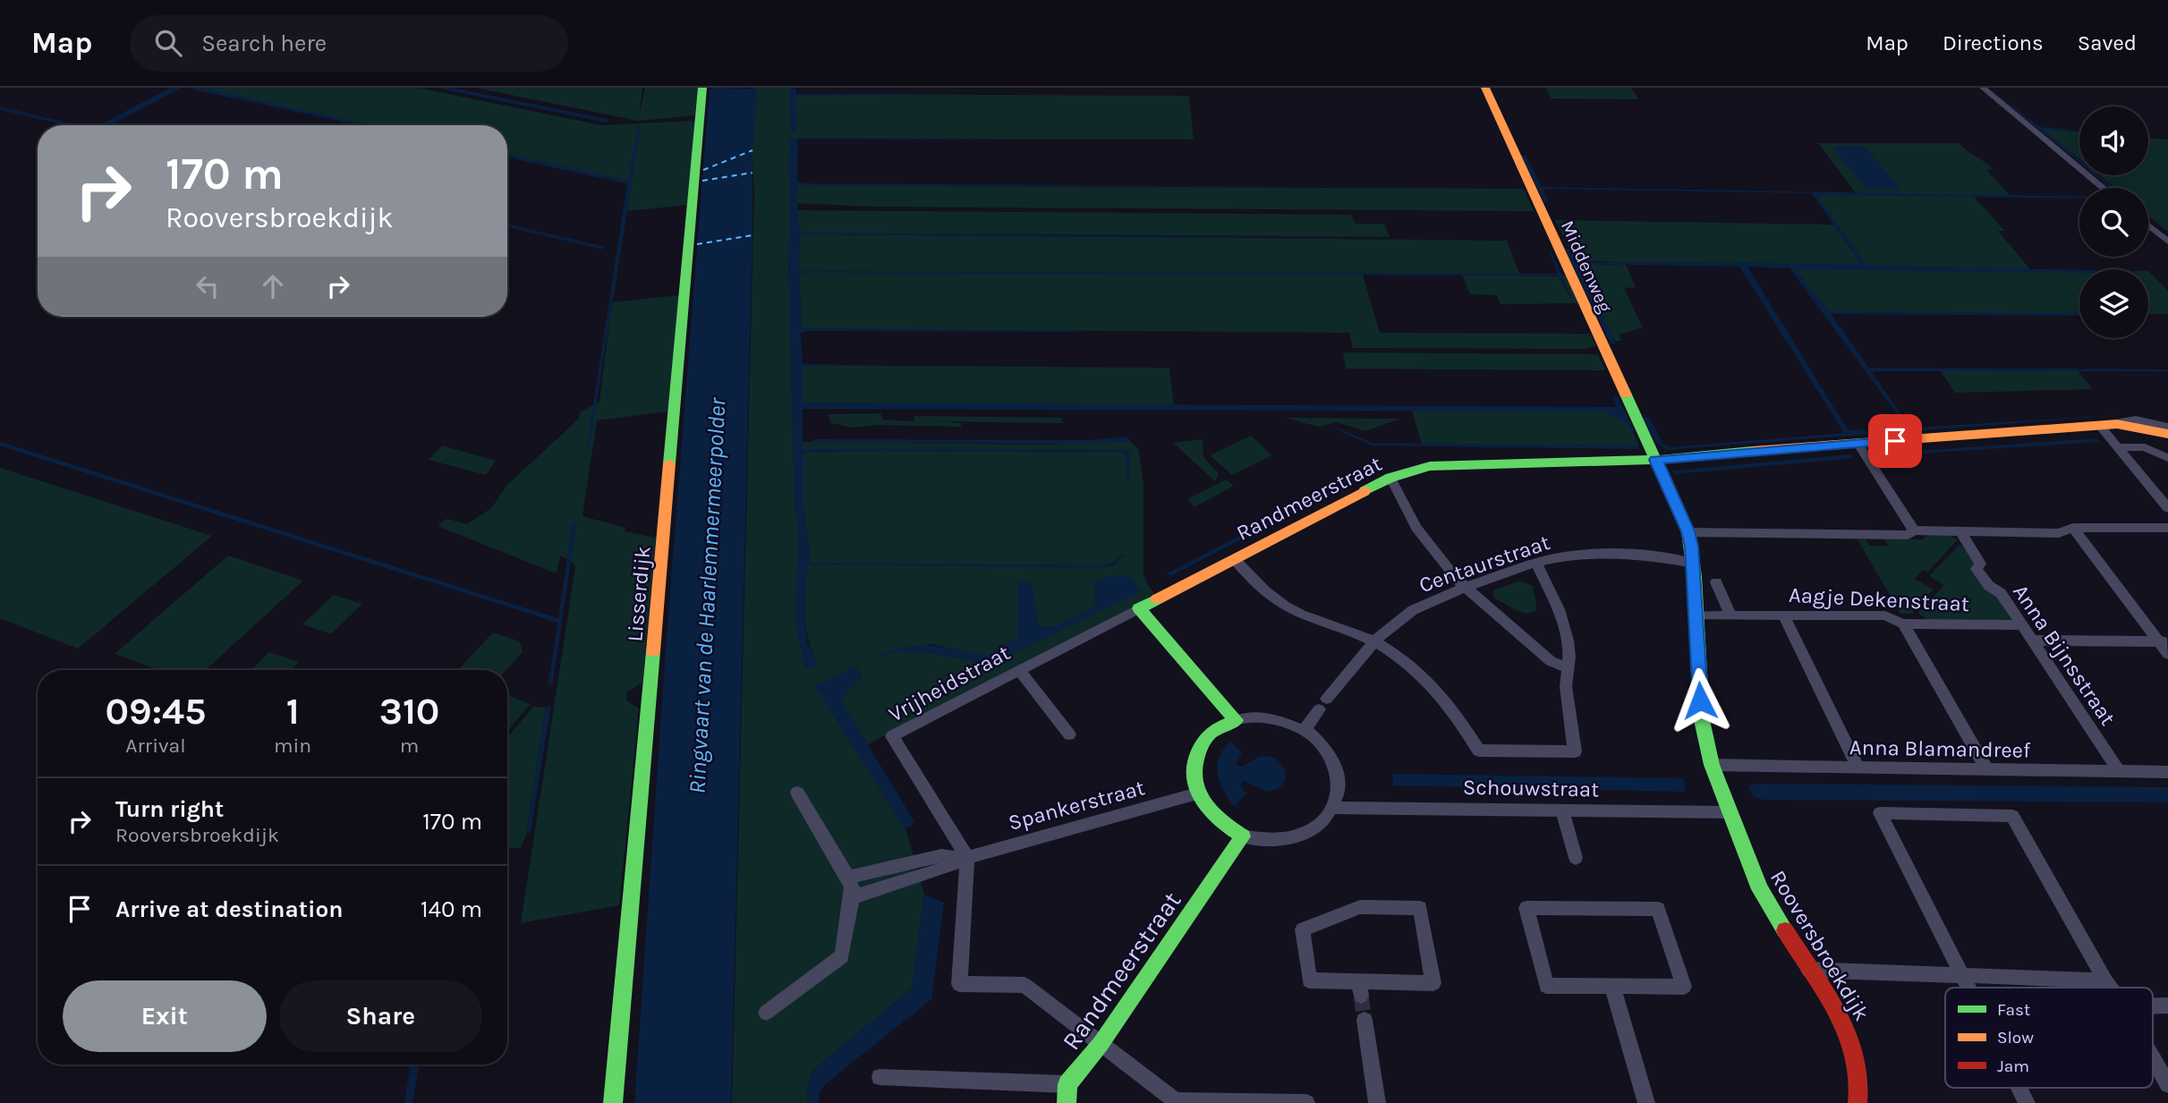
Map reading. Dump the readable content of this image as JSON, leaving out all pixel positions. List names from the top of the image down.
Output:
{
  "streets": {
    "street": [
      "Middenweg",
      "Randmeerstraat",
      "Centaurstraat",
      "Lisserdijk",
      "Aagje Dekenstraat",
      "Anna Bijnsstraat",
      "Vrijheidstraat",
      "Anna Blamandreef",
      "Schouwstraat",
      "Spankerstraat",
      "Rooversbroekdijk"
    ]
  },
  "crossings": [
    ["Middenweg", "Randmeerstraat"],
    ["Middenweg", "Rooversbroekdijk"],
    ["Randmeerstraat", "Centaurstraat"],
    ["Randmeerstraat", "Vrijheidstraat"],
    ["Randmeerstraat", "Schouwstraat"],
    ["Randmeerstraat", "Spankerstraat"],
    ["Randmeerstraat", "Rooversbroekdijk"],
    ["Centaurstraat", "Schouwstraat"],
    ["Centaurstraat", "Spankerstraat"],
    ["Centaurstraat", "Rooversbroekdijk"],
    ["Aagje Dekenstraat", "Anna Bijnsstraat"],
    ["Aagje Dekenstraat", "Rooversbroekdijk"],
    ["Anna Bijnsstraat", "Anna Blamandreef"],
    ["Vrijheidstraat", "Spankerstraat"],
    ["Anna Blamandreef", "Rooversbroekdijk"],
    ["Schouwstraat", "Spankerstraat"],
    ["Schouwstraat", "Rooversbroekdijk"]
  ],
  "water": ["Ringvaart van de Haarlemmermeerpolder"],
  "legend": ["Fast", "Slow", "Jam"],
  "page": {
    "header": "Map",
    "search": "Search here",
    "nav": ["Map", "Directions", "Saved"],
    "turn": ["170 m", "Rooversbroekdijk"],
    "eta": [
      "09:45",
      "Arrival",
      "1",
      "min",
      "310",
      "m"
    ],
    "list": [
      {
        "name": "Turn right",
        "note": "Rooversbroekdijk",
        "value": "170 m"
      },
      {
        "name": "Arrive at destination",
        "value": "140 m"
      }
    ],
    "buttons": ["Exit", "Share"]
  }
}
